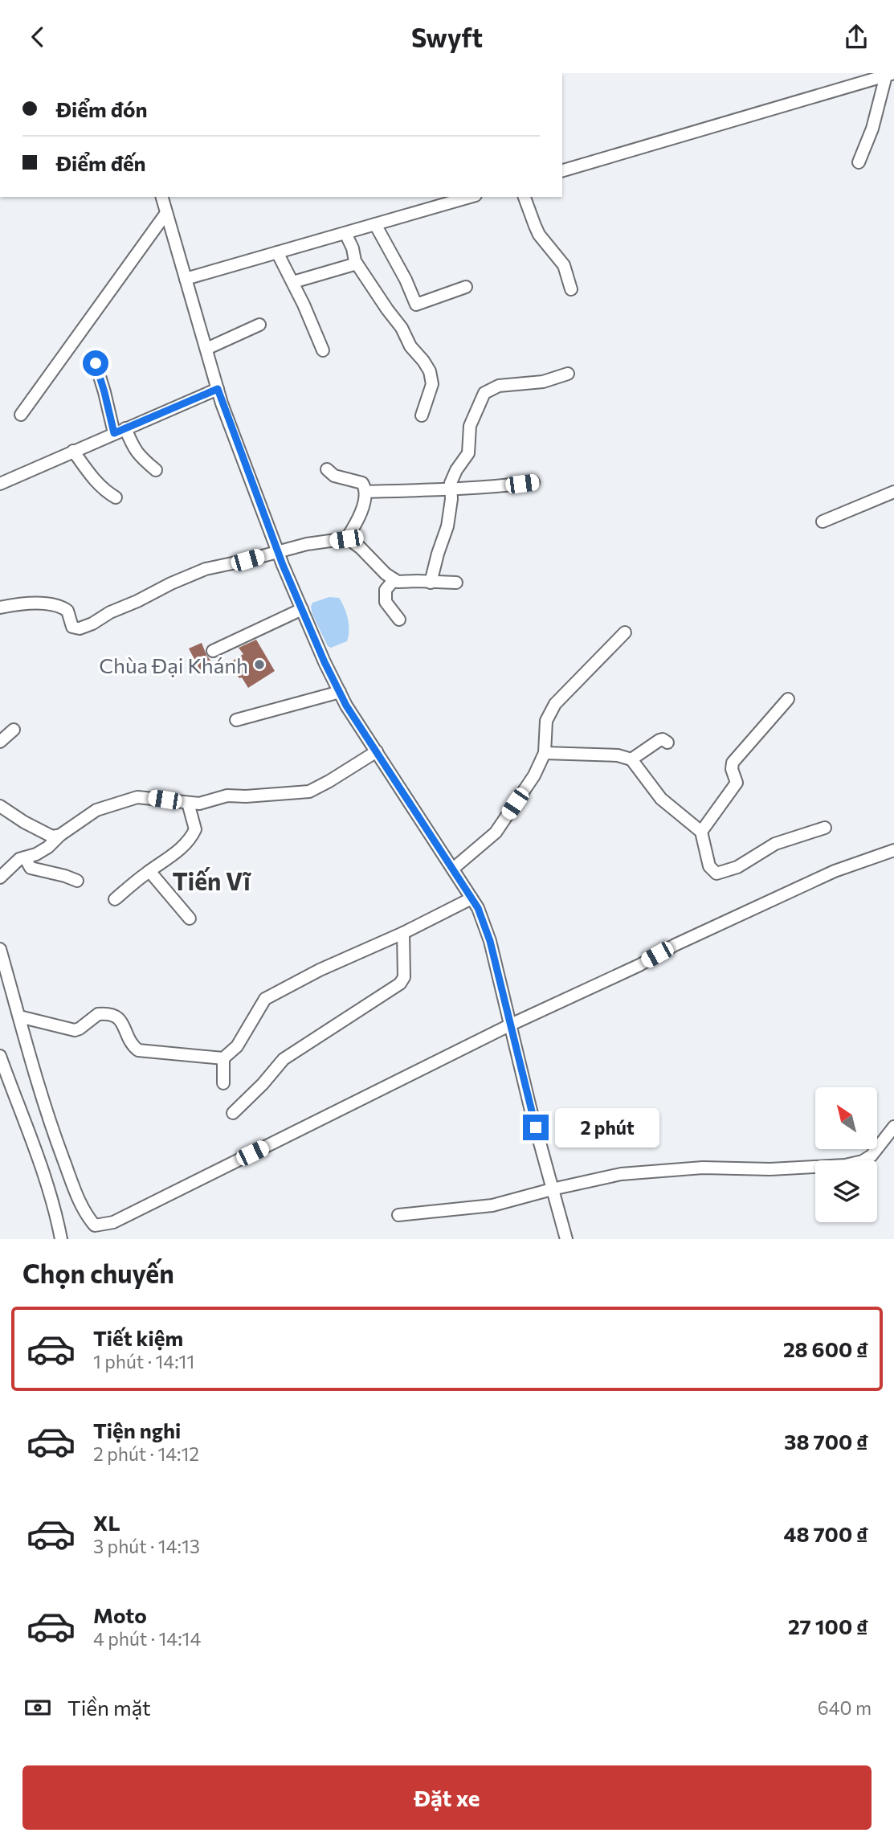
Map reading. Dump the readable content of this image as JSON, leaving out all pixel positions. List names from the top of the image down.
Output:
{
  "districts": ["Tiến Vĩ"],
  "places": ["Chùa Đại Khánh"],
  "north": "top left",
  "page": {
    "header": "Swyft",
    "banner": ["Điểm đón", "Điểm đến"],
    "bubble": "2 phút",
    "heading": "Chọn chuyến",
    "list": [
      {
        "name": "Tiết kiệm",
        "note": "1 phút · 14:11",
        "value": "28 600 ₫"
      },
      {
        "name": "Tiện nghi",
        "note": "2 phút · 14:12",
        "value": "38 700 ₫"
      },
      {
        "name": "XL",
        "note": "3 phút · 14:13",
        "value": "48 700 ₫"
      },
      {
        "name": "Moto",
        "note": "4 phút · 14:14",
        "value": "27 100 ₫"
      }
    ],
    "pay": ["Tiền mặt", "640 m"],
    "buttons": "Đặt xe"
  }
}
